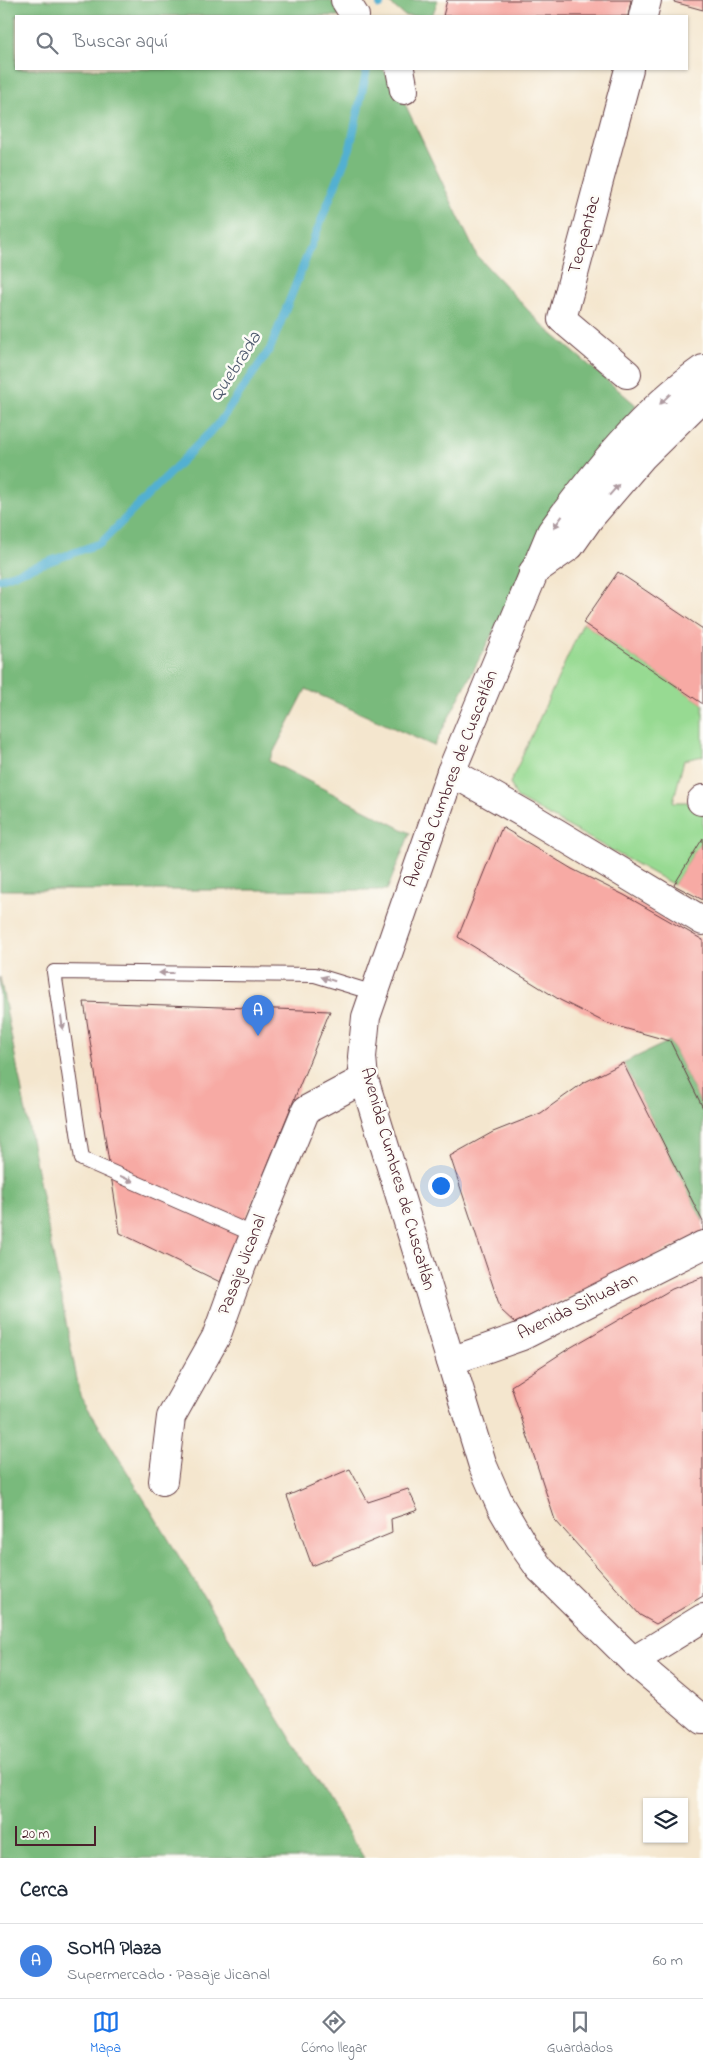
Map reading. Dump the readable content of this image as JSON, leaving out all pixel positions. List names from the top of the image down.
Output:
{
  "streets": {
    "main road": [
      "Teopantac",
      "Avenida Cumbres de Cuscatlán",
      "Pasaje Jicanal",
      "Avenida Sihuatan"
    ]
  },
  "crossings": [
    ["Avenida Cumbres de Cuscatlán", "Pasaje Jicanal"],
    ["Avenida Cumbres de Cuscatlán", "Avenida Sihuatan"]
  ],
  "water": ["Quebrada"],
  "scale_bar": "20 m",
  "page": {
    "search": "Buscar aquí",
    "pins": "A",
    "scale": "20 m",
    "heading": "Cerca",
    "list": [
      {
        "mark": "A",
        "name": "SOMA Plaza",
        "note": "Supermercado · Pasaje Jicanal",
        "value": "60 m"
      }
    ],
    "nav": ["Mapa", "Cómo llegar", "Guardados"]
  }
}
